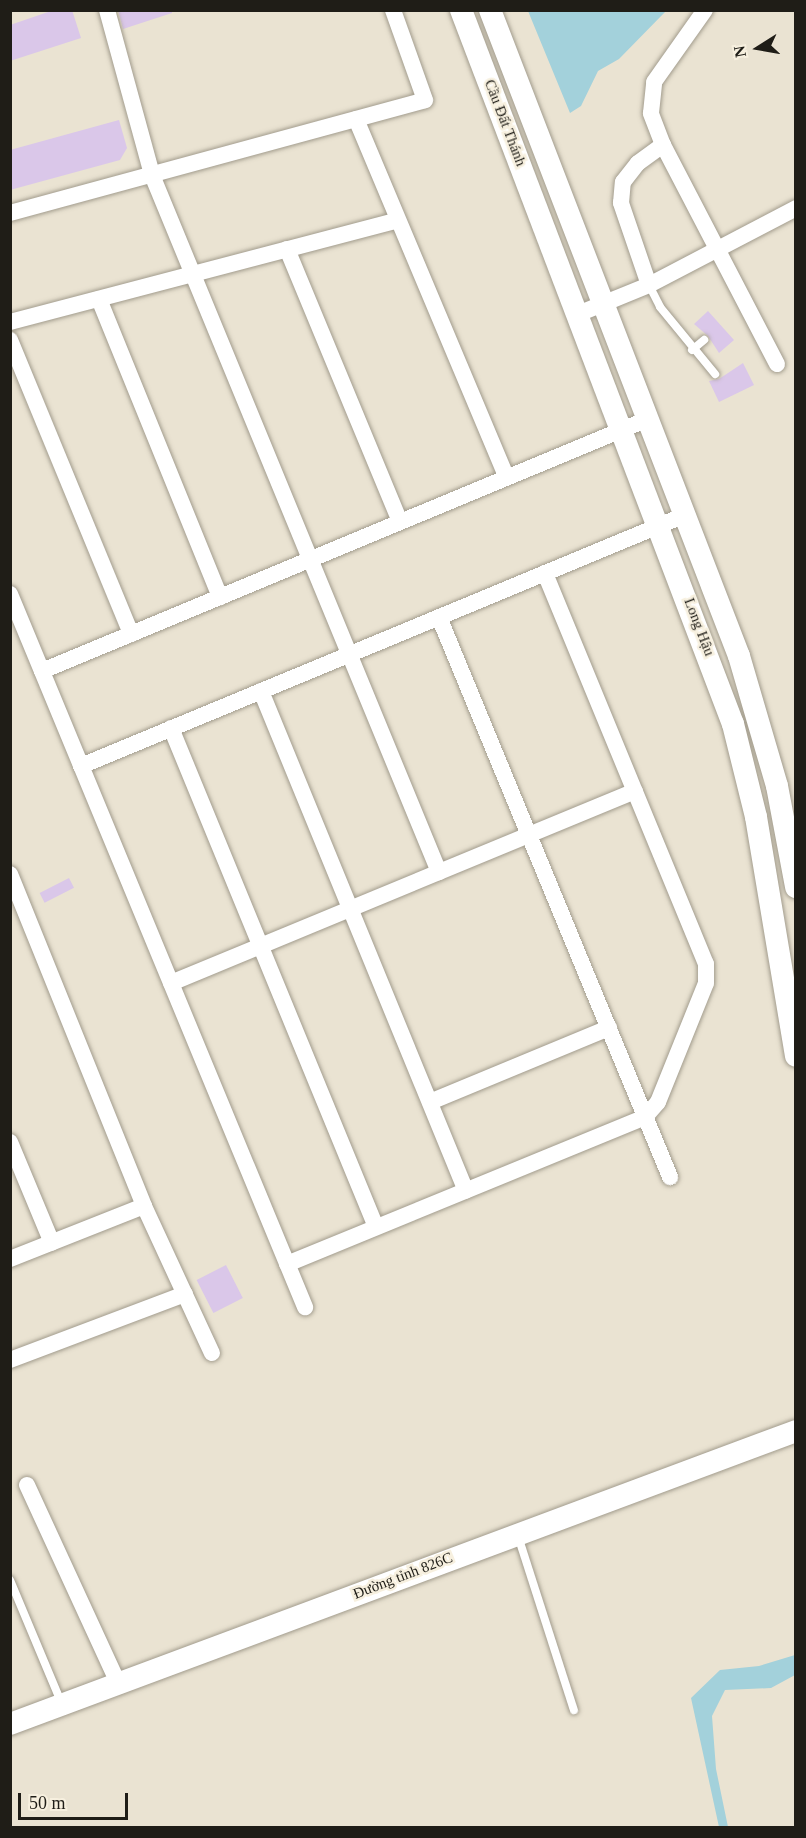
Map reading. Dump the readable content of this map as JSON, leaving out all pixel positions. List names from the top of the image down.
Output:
{
  "streets": {
    "main road": ["Cầu Đất Thánh", "Long Hậu", "Đường tỉnh 826C"]
  },
  "crossings": [
    ["Cầu Đất Thánh", "Long Hậu"]
  ],
  "scale_bar": "50 m",
  "north": "left"
}
